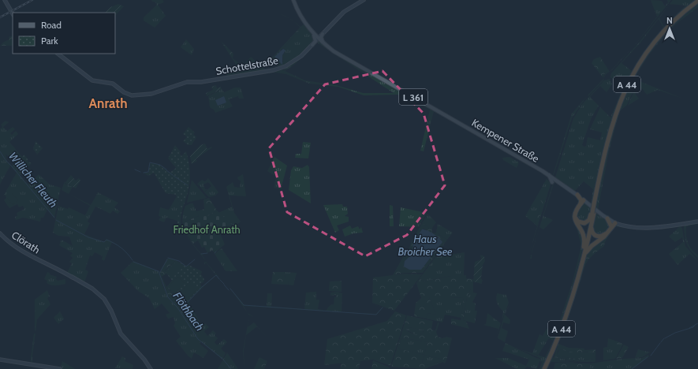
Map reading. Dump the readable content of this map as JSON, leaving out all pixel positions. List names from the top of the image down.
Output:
{
  "streets": {
    "highway": ["A 44"],
    "main road": [
      "Schottelstraße",
      "L 361",
      "Kempener Straße",
      "Clörath"
    ]
  },
  "crossings": [
    ["Schottelstraße", "Kempener Straße"]
  ],
  "districts": ["Anrath"],
  "water": ["Willicher Fleuth", "Haus Broicher See", "Flöthbach"],
  "parks": ["Friedhof Anrath"],
  "legend": ["Road", "Park"],
  "north": "top"
}
